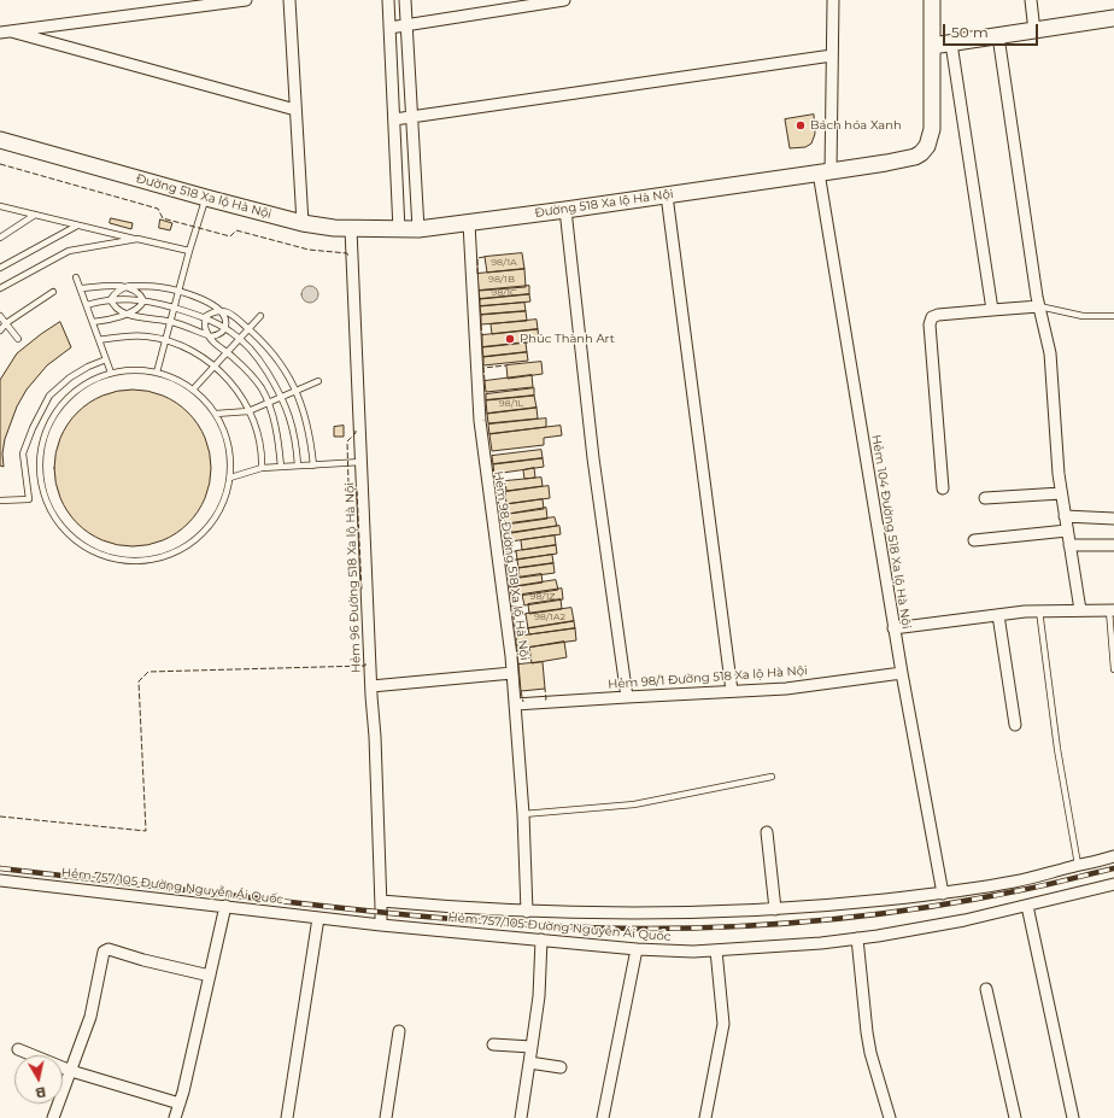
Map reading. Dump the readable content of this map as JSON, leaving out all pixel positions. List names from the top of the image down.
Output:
{
  "streets": {
    "street": [
      "Đường 518 Xa lộ Hà Nội",
      "Hẻm 104 Đường 518 Xa lộ Hà Nội",
      "Hẻm 98 Đường 518 Xa lộ Hà Nội",
      "Hẻm 96 Đường 518 Xa lộ Hà Nội",
      "Hẻm 98/1 Đường 518 Xa lộ Hà Nội",
      "Hẻm 757/105 Đường Nguyễn Ái Quốc"
    ]
  },
  "crossings": [
    ["Đường 518 Xa lộ Hà Nội", "Hẻm 104 Đường 518 Xa lộ Hà Nội"],
    ["Đường 518 Xa lộ Hà Nội", "Hẻm 98 Đường 518 Xa lộ Hà Nội"],
    ["Đường 518 Xa lộ Hà Nội", "Hẻm 96 Đường 518 Xa lộ Hà Nội"],
    ["Hẻm 104 Đường 518 Xa lộ Hà Nội", "Hẻm 98/1 Đường 518 Xa lộ Hà Nội"],
    ["Hẻm 98 Đường 518 Xa lộ Hà Nội", "Hẻm 98/1 Đường 518 Xa lộ Hà Nội"],
    ["Hẻm 96 Đường 518 Xa lộ Hà Nội", "Hẻm 757/105 Đường Nguyễn Ái Quốc"]
  ],
  "places": ["Bách hóa Xanh", "Phúc Thành Art"],
  "house_numbers": [
    "98/1A",
    "98/1B",
    "98/1C",
    "98/1L",
    "98/1Z",
    "98/1A2"
  ],
  "scale_bar": "50 m",
  "north": "bottom"
}
